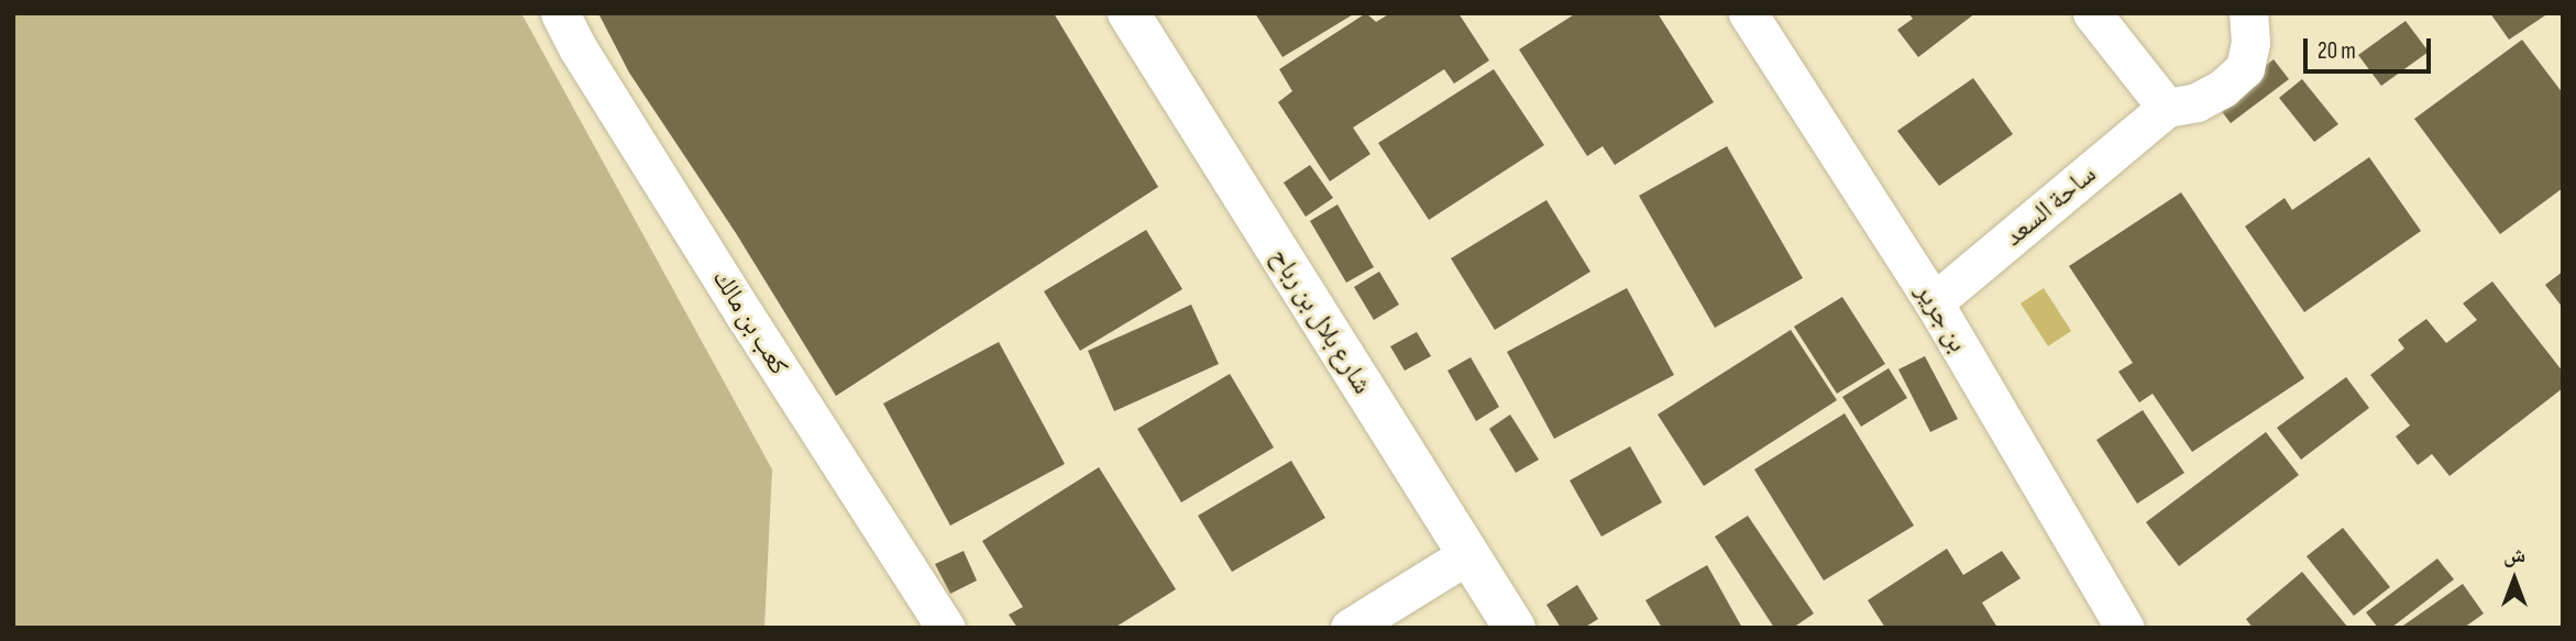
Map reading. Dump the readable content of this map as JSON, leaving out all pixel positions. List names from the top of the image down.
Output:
{
  "streets": {
    "street": [
      "ساحة السعد",
      "بن جرير",
      "شارع بلال بن رباح",
      "كعب بن مالك"
    ]
  },
  "crossings": [
    ["ساحة السعد", "بن جرير"]
  ],
  "scale_bar": "20 m",
  "north": "top"
}
